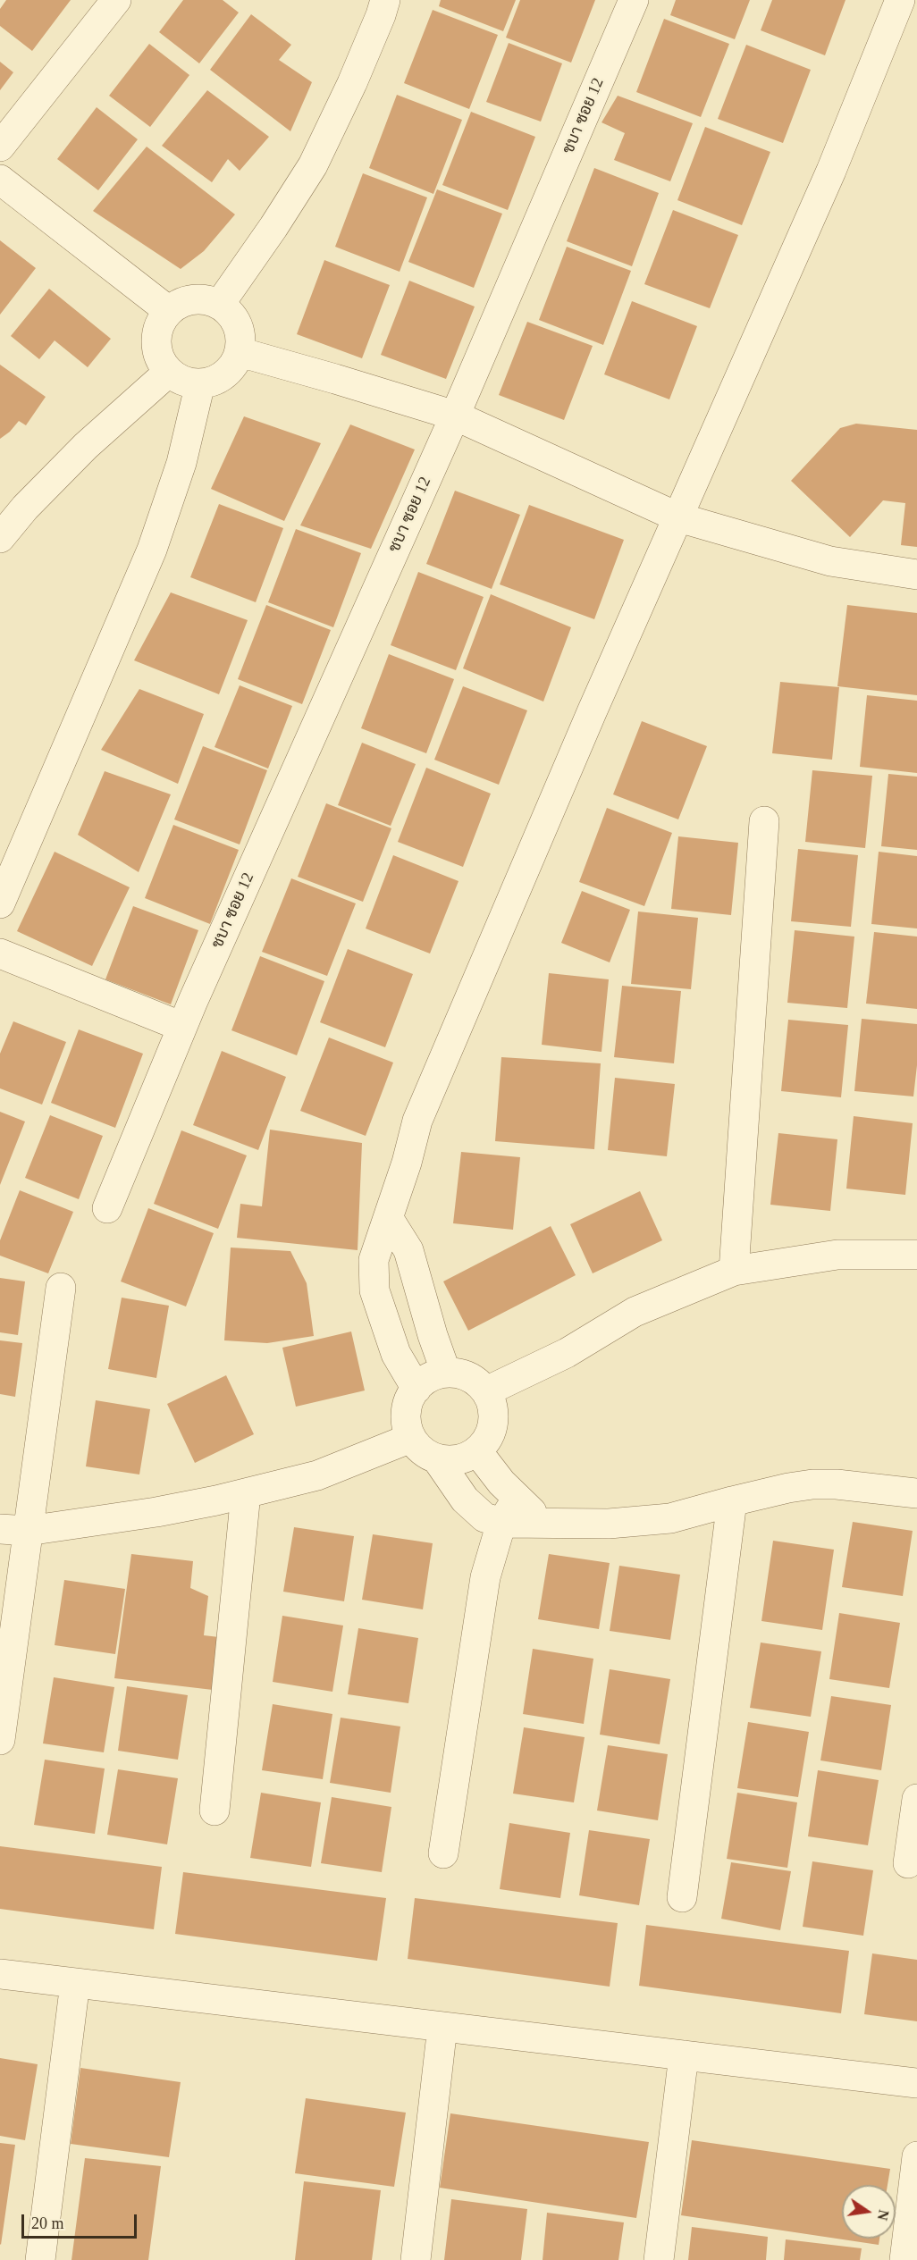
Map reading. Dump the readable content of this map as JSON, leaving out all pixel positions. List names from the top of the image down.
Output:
{
  "streets": {
    "street": ["ชบา ซอย 12"]
  },
  "scale_bar": "20 m",
  "north": "right"
}
